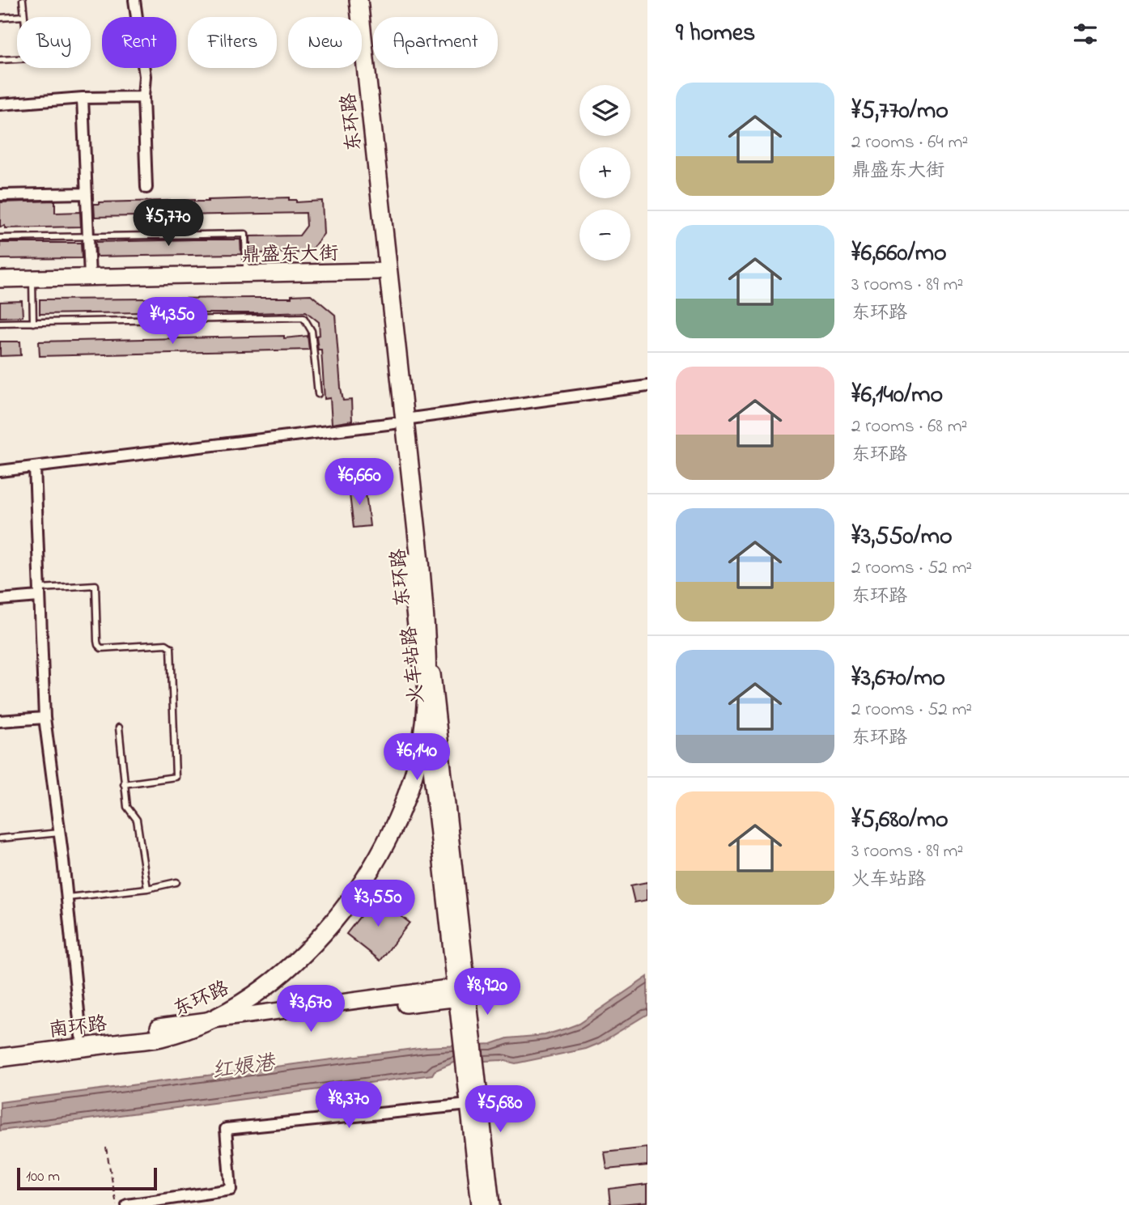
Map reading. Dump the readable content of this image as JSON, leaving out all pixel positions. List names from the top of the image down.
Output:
{
  "streets": {
    "main road": [
      "东环路",
      "鼎盛东大街",
      "火车站路",
      "南环路"
    ]
  },
  "crossings": [
    ["东环路", "鼎盛东大街"],
    ["东环路", "火车站路"],
    ["东环路", "南环路"]
  ],
  "water": ["红娘港"],
  "scale_bar": "100 m",
  "page": {
    "heading": "9 homes",
    "chip": [
      "Buy",
      "Rent",
      "Filters",
      "New",
      "Apartment"
    ],
    "list": [
      {
        "name": "¥5,770/mo",
        "note": "2 rooms · 64 m² · 鼎盛东大街"
      },
      {
        "name": "¥6,660/mo",
        "note": "3 rooms · 89 m² · 东环路"
      },
      {
        "name": "¥6,140/mo",
        "note": "2 rooms · 68 m² · 东环路"
      },
      {
        "name": "¥3,550/mo",
        "note": "2 rooms · 52 m² · 东环路"
      },
      {
        "name": "¥3,670/mo",
        "note": "2 rooms · 52 m² · 东环路"
      },
      {
        "name": "¥5,680/mo",
        "note": "3 rooms · 89 m² · 火车站路"
      }
    ],
    "map_buttons": ["+", "−"],
    "price": [
      "¥5,770",
      "¥4,350",
      "¥6,660",
      "¥6,140",
      "¥3,550",
      "¥8,920",
      "¥3,670",
      "¥8,370",
      "¥5,680"
    ],
    "scale": "100 m"
  }
}
